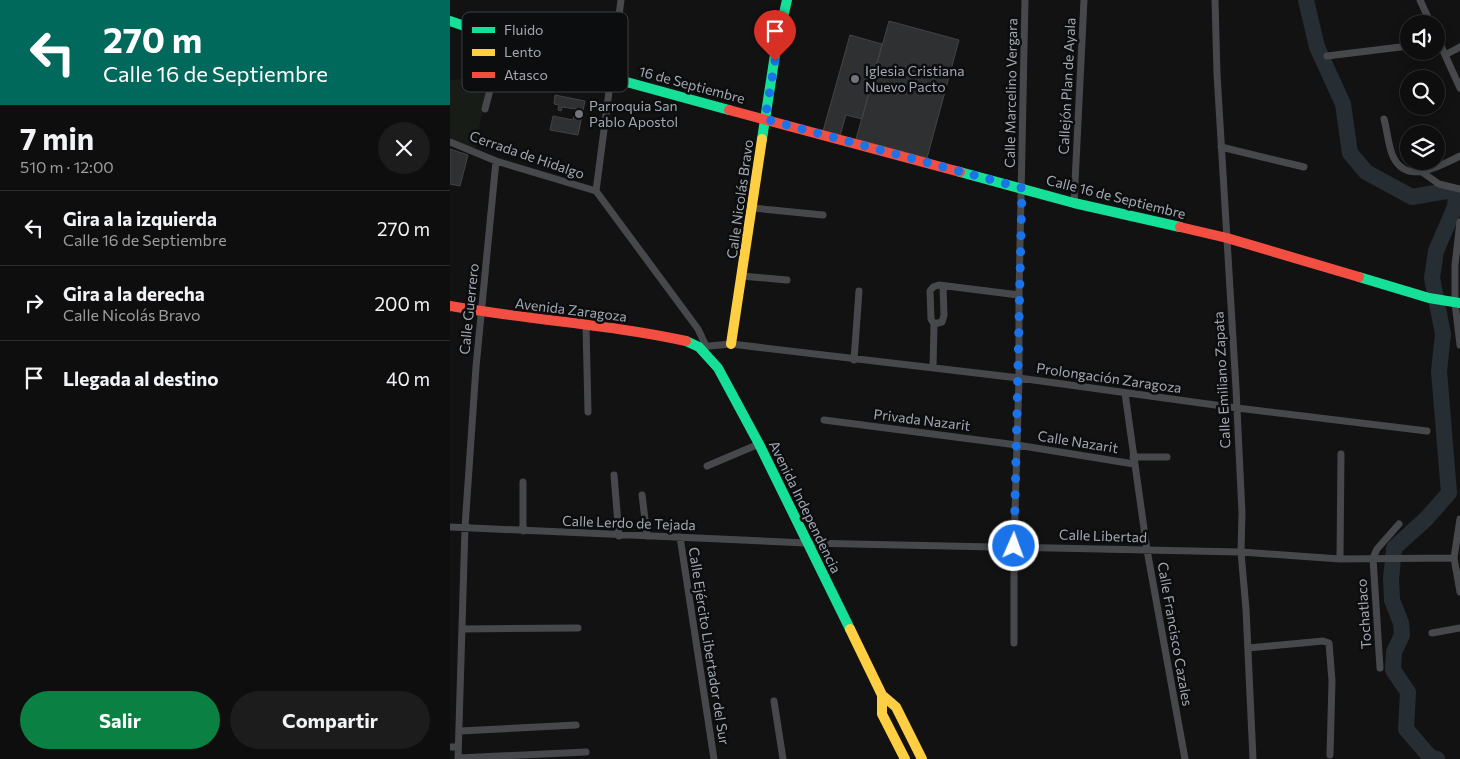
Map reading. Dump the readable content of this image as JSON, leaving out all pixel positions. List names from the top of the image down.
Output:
{
  "streets": {
    "main road": [
      "16 de Septiembre",
      "Calle 16 de Septiembre",
      "Calle Nicolás Bravo",
      "Avenida Zaragoza",
      "Avenida Independencia"
    ],
    "street": [
      "Callejón Plan de Ayala",
      "Calle Marcelino Vergara",
      "Cerrada de Hidalgo",
      "Calle Guerrero",
      "Prolongación Zaragoza",
      "Calle Emiliano Zapata",
      "Privada Nazarit",
      "Calle Nazarit",
      "Calle Lerdo de Tejada",
      "Calle Libertad",
      "Tochatlaco",
      "Calle Francisco Cazales",
      "Calle Ejército Libertador del Sur"
    ]
  },
  "crossings": [
    ["16 de Septiembre", "Calle 16 de Septiembre"],
    ["16 de Septiembre", "Calle Nicolás Bravo"],
    ["Callejón Plan de Ayala", "Calle 16 de Septiembre"],
    ["Calle Marcelino Vergara", "Calle 16 de Septiembre"],
    ["Calle Marcelino Vergara", "Prolongación Zaragoza"],
    ["Calle Marcelino Vergara", "Privada Nazarit"],
    ["Calle Marcelino Vergara", "Calle Nazarit"],
    ["Calle Marcelino Vergara", "Calle Libertad"],
    ["Cerrada de Hidalgo", "Calle Guerrero"],
    ["Cerrada de Hidalgo", "Avenida Independencia"],
    ["Calle 16 de Septiembre", "Calle Nicolás Bravo"],
    ["Calle 16 de Septiembre", "Calle Emiliano Zapata"],
    ["Calle Nicolás Bravo", "Prolongación Zaragoza"],
    ["Calle Guerrero", "Avenida Zaragoza"],
    ["Calle Guerrero", "Calle Lerdo de Tejada"],
    ["Avenida Zaragoza", "Avenida Independencia"],
    ["Prolongación Zaragoza", "Calle Emiliano Zapata"],
    ["Prolongación Zaragoza", "Avenida Independencia"],
    ["Prolongación Zaragoza", "Calle Francisco Cazales"],
    ["Calle Emiliano Zapata", "Calle Libertad"],
    ["Privada Nazarit", "Calle Nazarit"],
    ["Calle Nazarit", "Calle Francisco Cazales"],
    ["Avenida Independencia", "Calle Lerdo de Tejada"],
    ["Avenida Independencia", "Calle Libertad"],
    ["Calle Lerdo de Tejada", "Calle Libertad"],
    ["Calle Lerdo de Tejada", "Calle Ejército Libertador del Sur"],
    ["Calle Libertad", "Tochatlaco"],
    ["Calle Libertad", "Calle Francisco Cazales"]
  ],
  "places": ["Iglesia Cristiana Nuevo Pacto", "Parroquia San Pablo Apostol"],
  "legend": ["Fluido", "Lento", "Atasco"],
  "page": {
    "turn": ["270 m", "Calle 16 de Septiembre"],
    "heading": ["7 min", "510 m · 12:00"],
    "list": [
      {
        "name": "Gira a la izquierda",
        "note": "Calle 16 de Septiembre",
        "value": "270 m"
      },
      {
        "name": "Gira a la derecha",
        "note": "Calle Nicolás Bravo",
        "value": "200 m"
      },
      {
        "name": "Llegada al destino",
        "value": "40 m"
      }
    ],
    "buttons": ["Salir", "Compartir"]
  }
}
